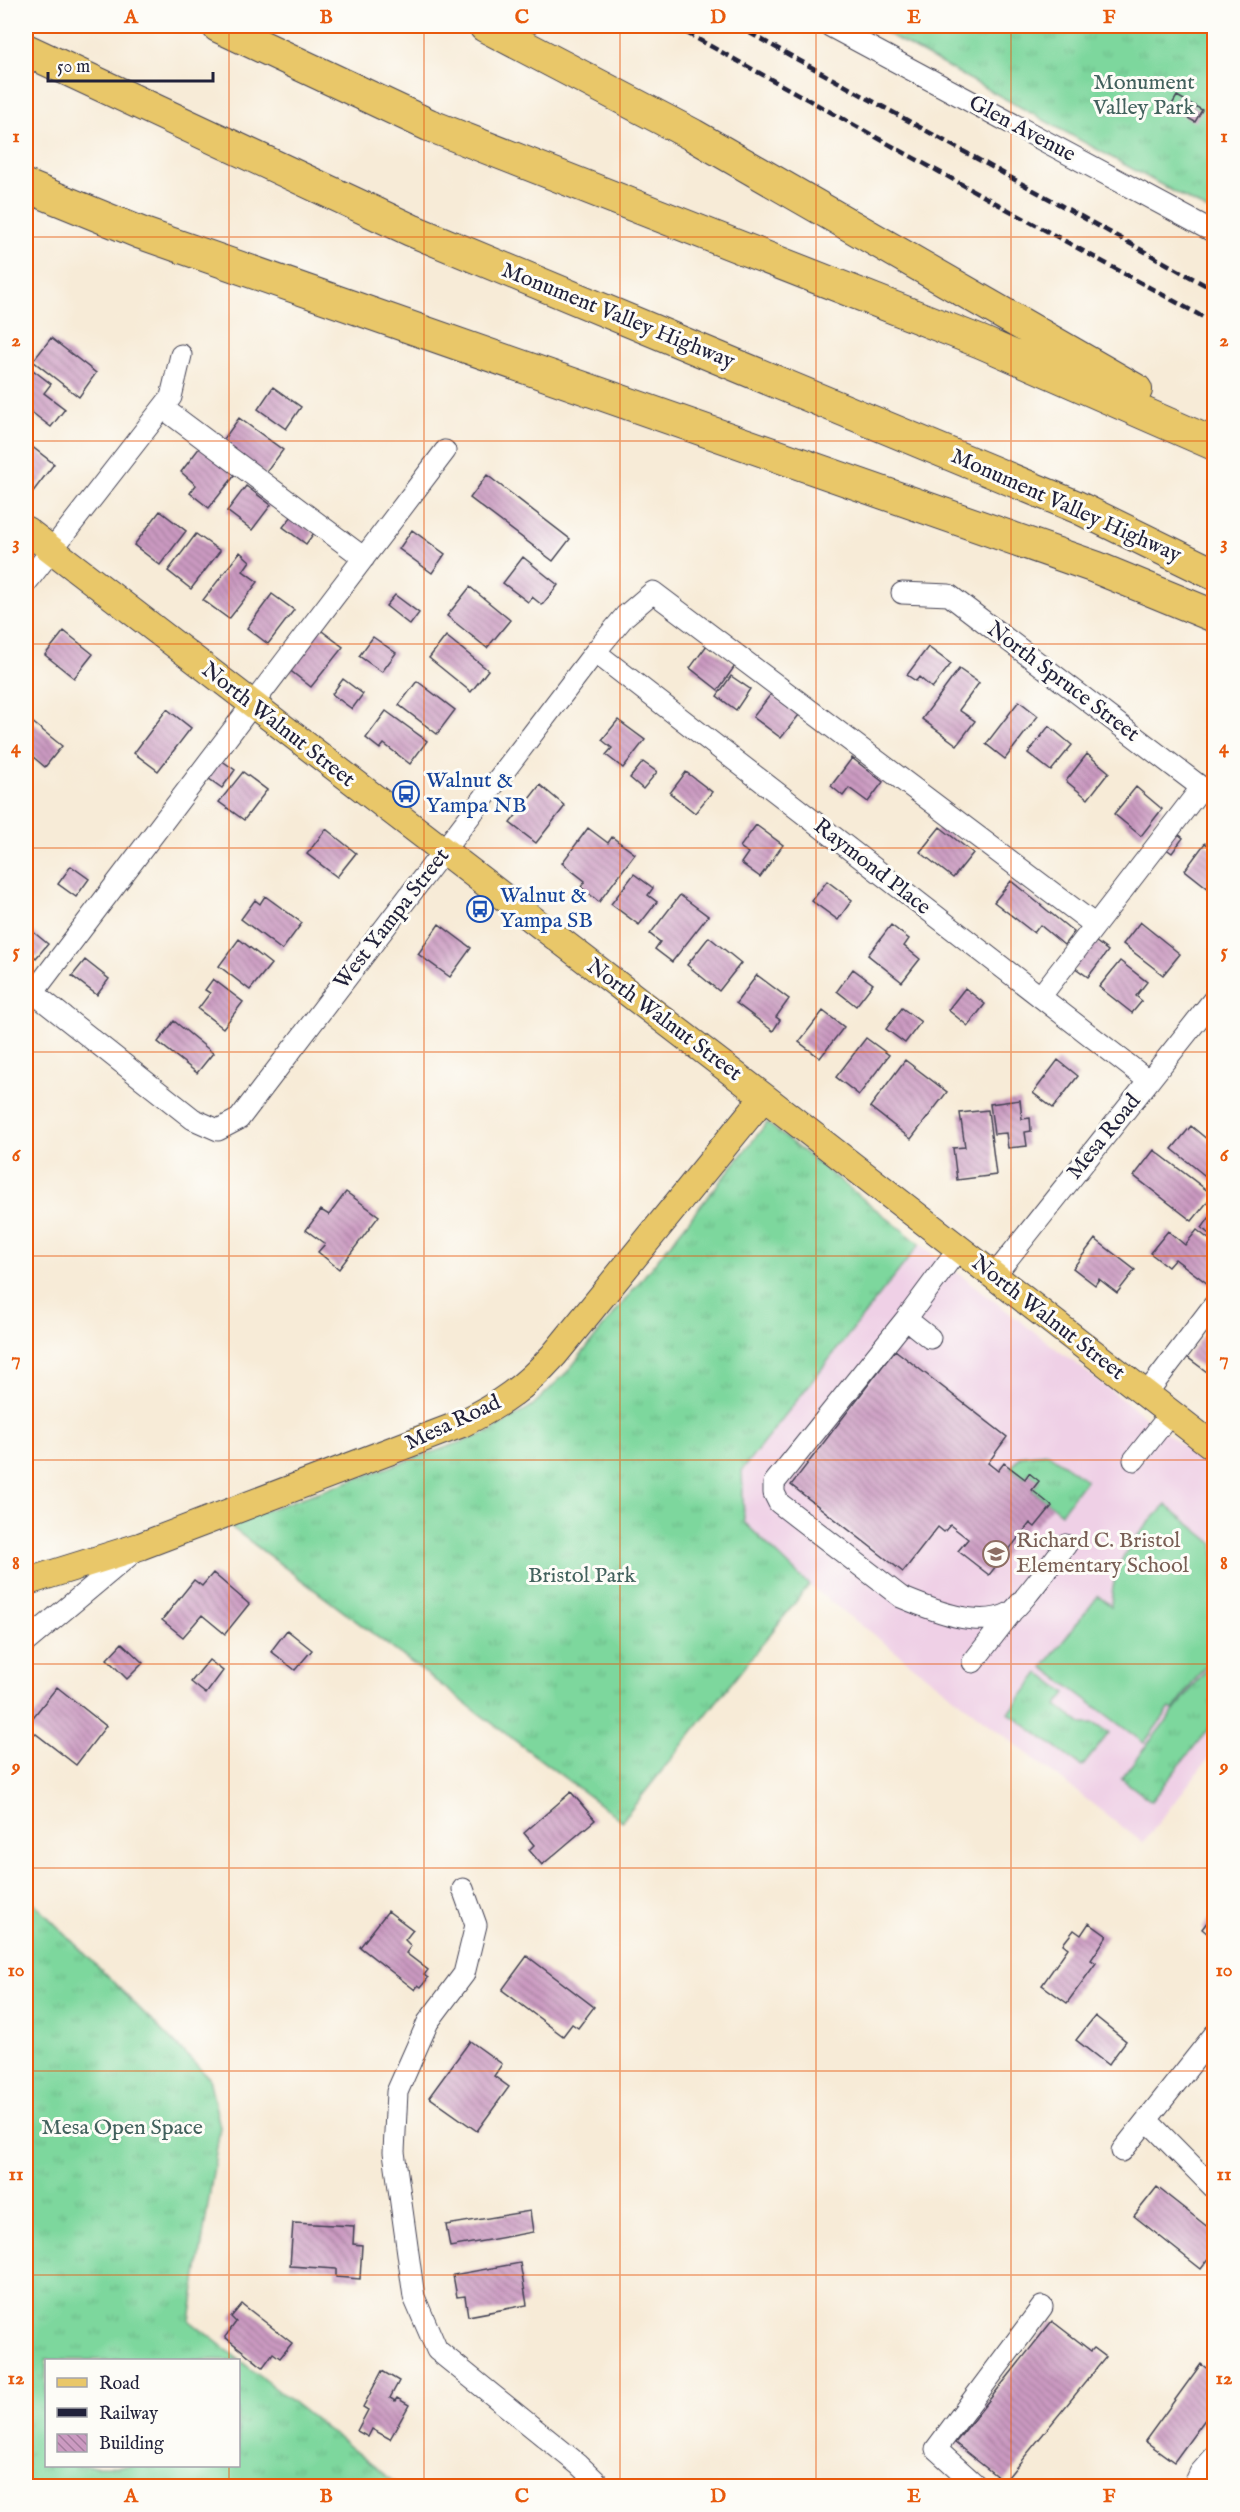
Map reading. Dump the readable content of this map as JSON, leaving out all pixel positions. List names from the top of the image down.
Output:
{
  "streets": {
    "highway": ["Monument Valley Highway"],
    "main road": ["North Walnut Street", "Mesa Road"],
    "street": [
      "Glen Avenue",
      "North Spruce Street",
      "Raymond Place",
      "West Yampa Street"
    ]
  },
  "crossings": [
    ["North Walnut Street", "West Yampa Street"],
    ["North Walnut Street", "Mesa Road"],
    ["Raymond Place", "West Yampa Street"],
    ["Raymond Place", "Mesa Road"]
  ],
  "parks": ["Monument Valley Park", "Bristol Park", "Mesa Open Space"],
  "places": {
    "bus stop": ["Walnut & Yampa NB", "Walnut & Yampa SB"],
    "school or university": ["Richard C. Bristol Elementary School"]
  },
  "legend": ["Road", "Railway", "Building"],
  "scale_bar": "50 m",
  "grid": {
    "columns": [
      "A",
      "B",
      "C",
      "D",
      "E",
      "F"
    ],
    "rows": [
      "1",
      "2",
      "3",
      "4",
      "5",
      "6",
      "7",
      "8",
      "9",
      "10",
      "11",
      "12"
    ]
  }
}
